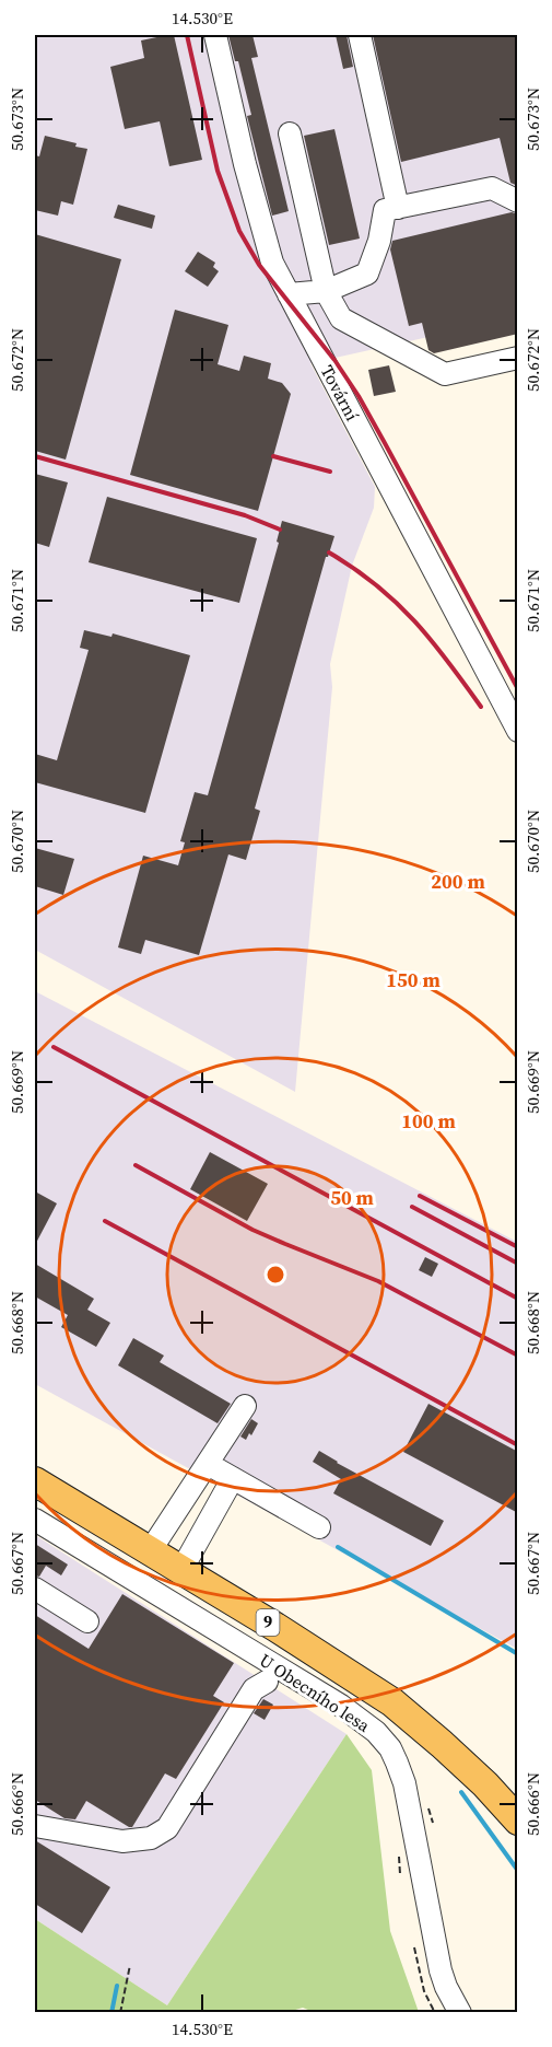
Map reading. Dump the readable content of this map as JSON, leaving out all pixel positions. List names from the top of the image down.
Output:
{
  "streets": {
    "main road": ["9", "U Obecního lesa"],
    "street": ["Tovární"]
  },
  "coordinates": [
    "14.530°E",
    "50.673°N",
    "50.672°N",
    "50.671°N",
    "50.670°N",
    "50.669°N",
    "50.668°N",
    "50.667°N",
    "50.666°N"
  ],
  "rings": [
    "200 m",
    "150 m",
    "100 m",
    "50 m"
  ]
}
